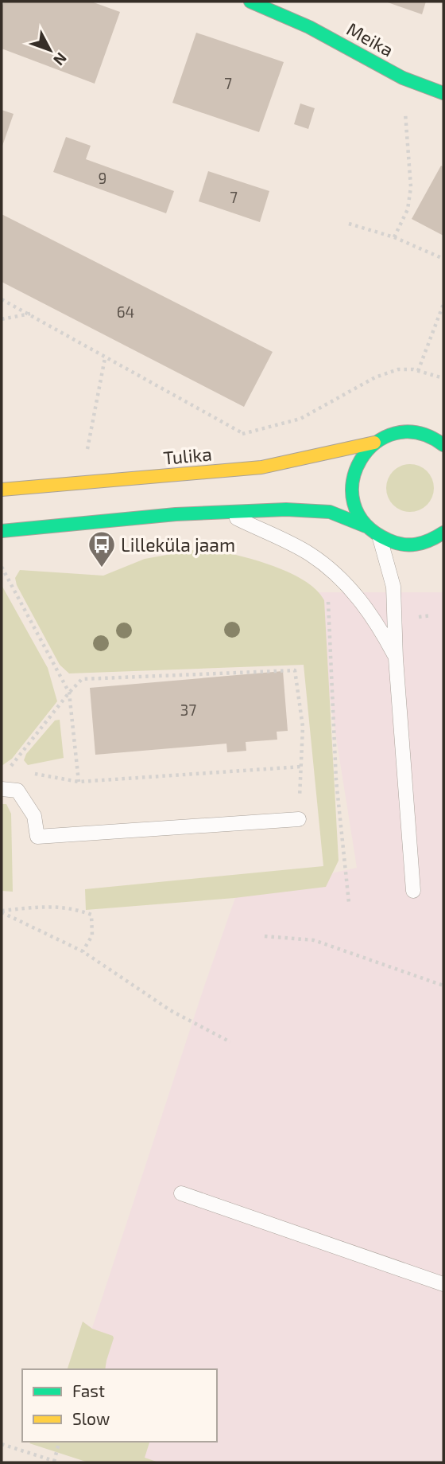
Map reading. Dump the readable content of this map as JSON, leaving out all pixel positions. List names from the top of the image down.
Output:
{
  "streets": {
    "street": ["Meika", "Tulika"]
  },
  "places": {
    "bus stop": ["Lilleküla jaam"]
  },
  "house_numbers": [
    "7",
    "9",
    "7",
    "64",
    "37"
  ],
  "legend": ["Fast", "Slow"],
  "north": "bottom right"
}
